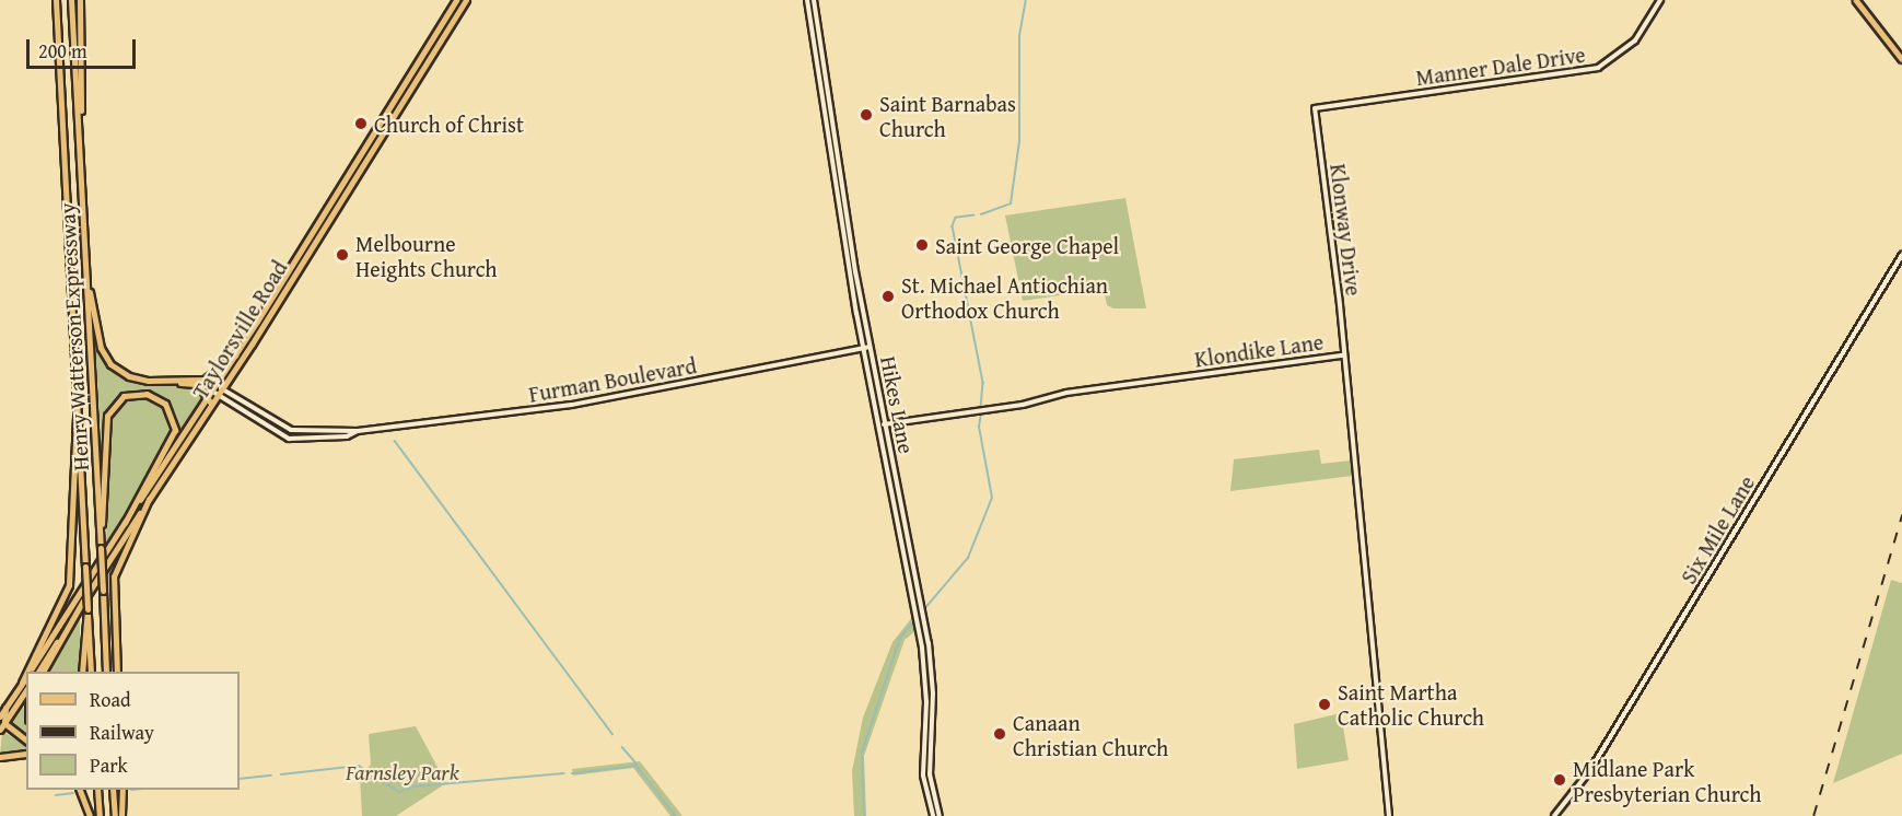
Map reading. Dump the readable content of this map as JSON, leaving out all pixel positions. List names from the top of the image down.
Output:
{
  "streets": {
    "highway": ["Henry Watterson Expressway"],
    "main road": ["Taylorsville Road"],
    "street": [
      "Manner Dale Drive",
      "Klonway Drive",
      "Klondike Lane",
      "Furman Boulevard",
      "Hikes Lane",
      "Six Mile Lane"
    ]
  },
  "crossings": [
    ["Manner Dale Drive", "Klonway Drive"],
    ["Klonway Drive", "Klondike Lane"],
    ["Taylorsville Road", "Furman Boulevard"],
    ["Klondike Lane", "Hikes Lane"],
    ["Furman Boulevard", "Hikes Lane"]
  ],
  "parks": ["Farnsley Park"],
  "places": [
    "Saint Barnabas Church",
    "Church of Christ",
    "Saint George Chapel",
    "Melbourne Heights Church",
    "St. Michael Antiochian Orthodox Church",
    "Saint Martha Catholic Church",
    "Canaan Christian Church",
    "Midlane Park Presbyterian Church"
  ],
  "legend": ["Road", "Railway", "Park"],
  "scale_bar": "200 m"
}
